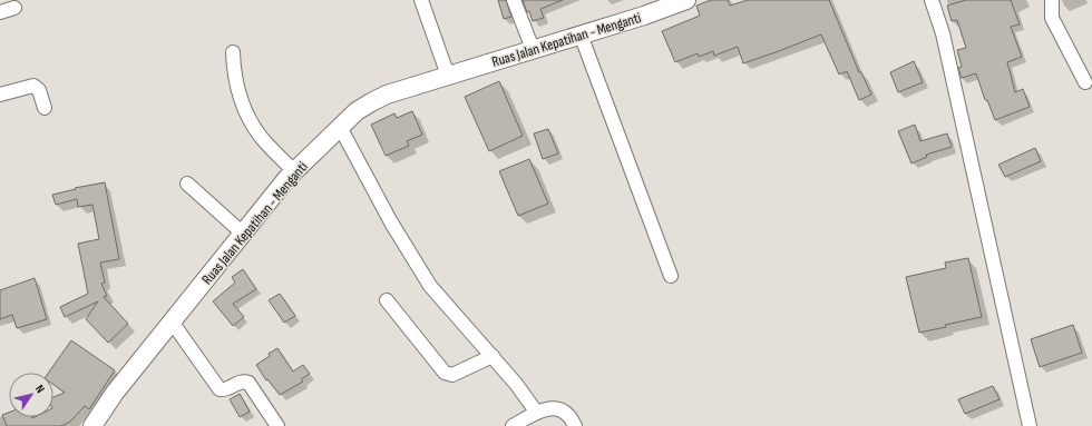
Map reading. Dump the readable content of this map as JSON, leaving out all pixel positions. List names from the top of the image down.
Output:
{
  "streets": {
    "main road": ["Ruas Jalan Kepatihan - Menganti"]
  },
  "north": "top right"
}
